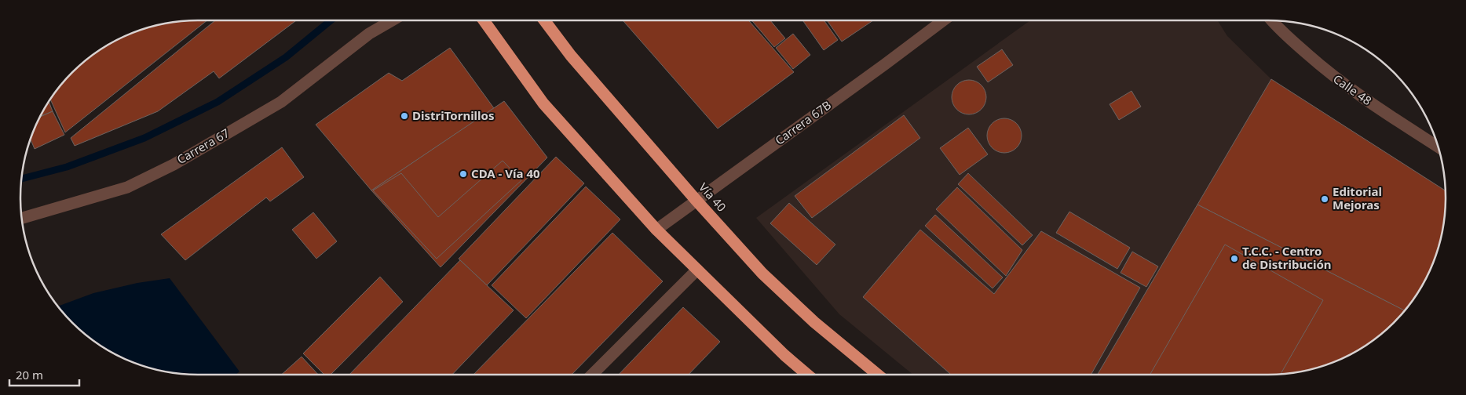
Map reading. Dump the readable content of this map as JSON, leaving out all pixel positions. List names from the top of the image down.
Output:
{
  "streets": {
    "highway": ["Vía 40"],
    "street": ["Calle 48", "Carrera 67B", "Carrera 67"]
  },
  "crossings": [
    ["Carrera 67B", "Vía 40"]
  ],
  "places": [
    "DistriTornillos",
    "CDA - Vía 40",
    "Editorial Mejoras",
    "T.C.C. - Centro de Distribución"
  ],
  "scale_bar": "20 m"
}
